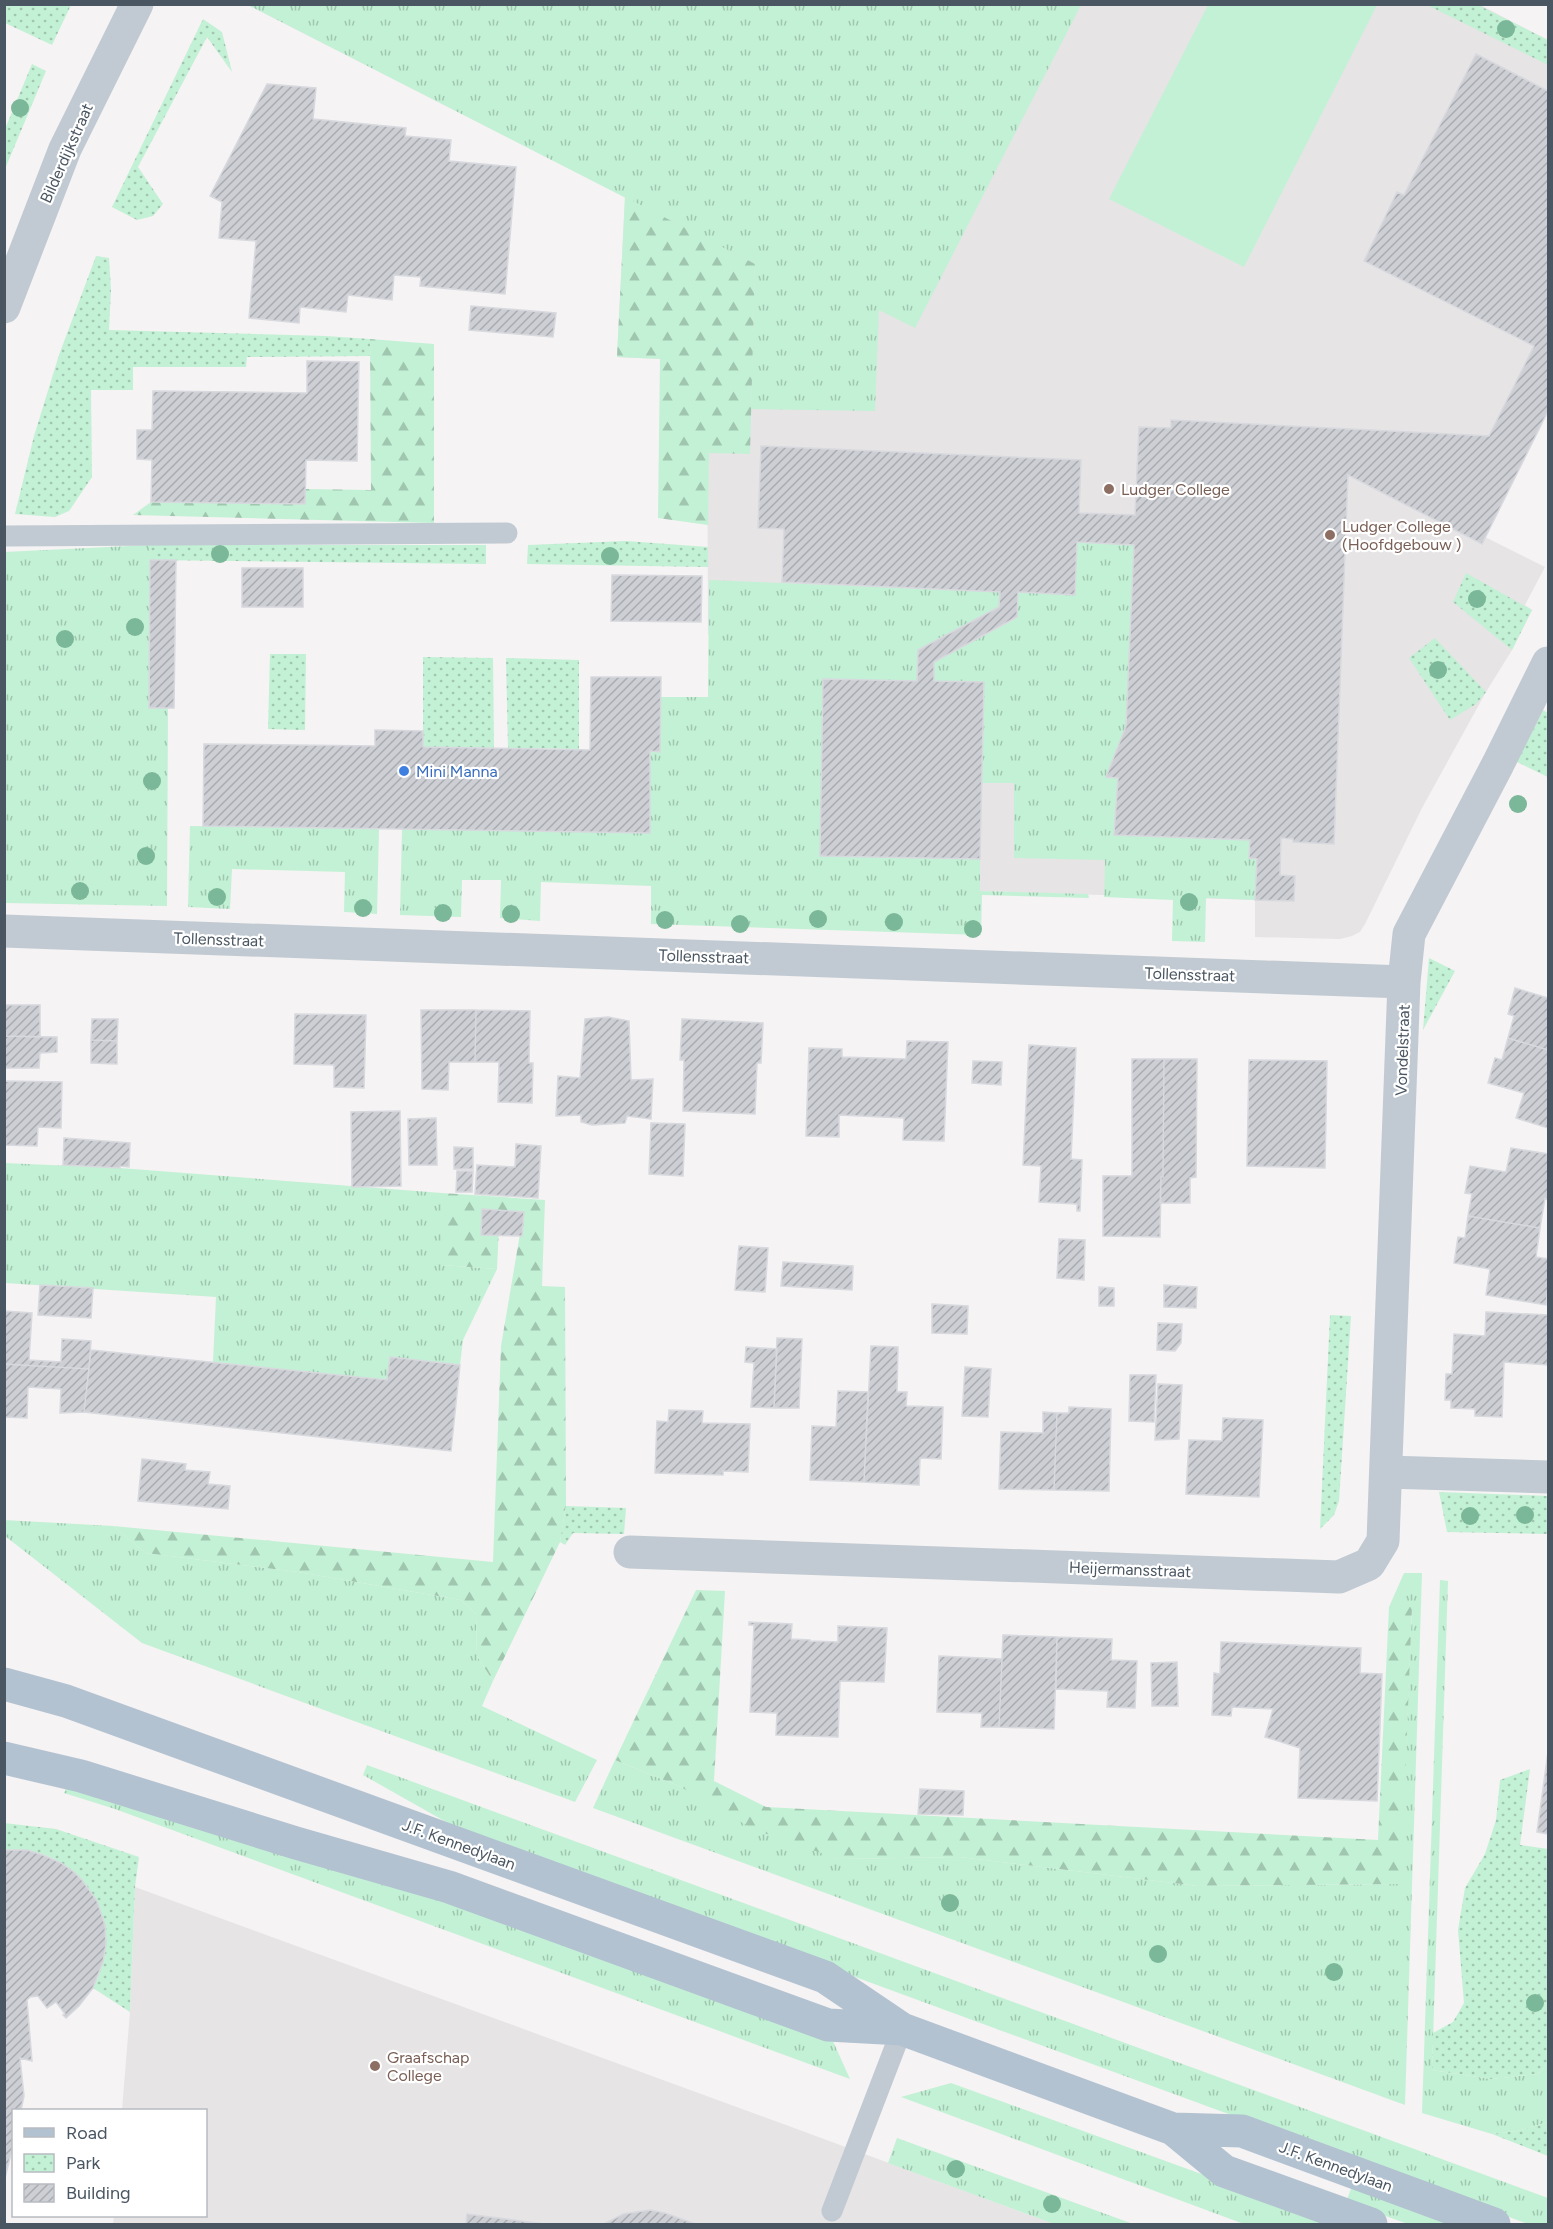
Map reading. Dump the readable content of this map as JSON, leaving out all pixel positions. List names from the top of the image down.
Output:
{
  "streets": {
    "main road": ["J.F. Kennedylaan"],
    "street": [
      "Bilderdijkstraat",
      "Tollensstraat",
      "Vondelstraat",
      "Heijermansstraat"
    ]
  },
  "crossings": [
    ["Tollensstraat", "Vondelstraat"],
    ["Vondelstraat", "Heijermansstraat"]
  ],
  "places": [
    "Ludger College",
    "Ludger College (Hoofdgebouw )",
    "Mini Manna",
    "Graafschap College"
  ],
  "legend": ["Road", "Park", "Building"]
}
